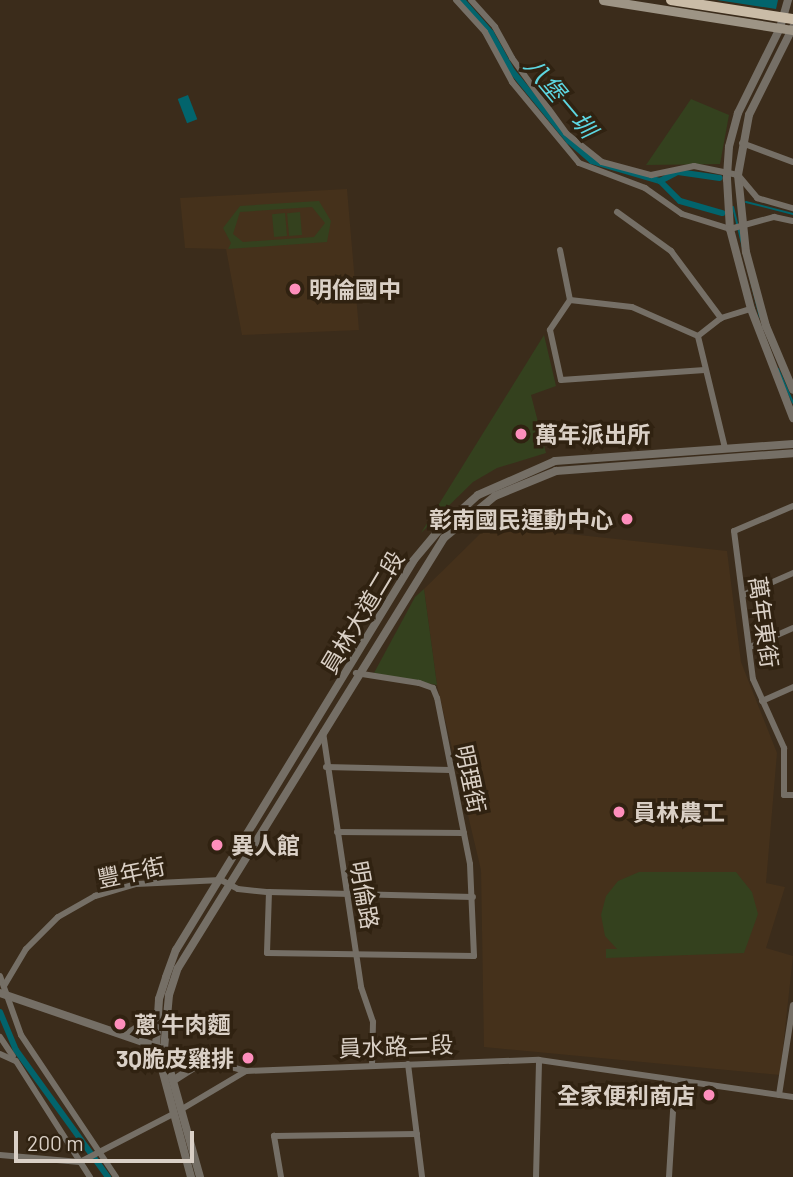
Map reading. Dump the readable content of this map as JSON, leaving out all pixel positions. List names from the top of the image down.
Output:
{
  "streets": {
    "street": [
      "員林大道二段",
      "萬年東街",
      "明理街",
      "豐年街",
      "明倫路",
      "員水路二段"
    ]
  },
  "crossings": [
    ["員林大道二段", "明理街"],
    ["員林大道二段", "豐年街"],
    ["員林大道二段", "明倫路"],
    ["員林大道二段", "員水路二段"],
    ["明理街", "豐年街"],
    ["明理街", "明倫路"],
    ["豐年街", "明倫路"],
    ["豐年街", "員水路二段"],
    ["明倫路", "員水路二段"]
  ],
  "water": ["八堡一圳"],
  "places": [
    "明倫國中",
    "萬年派出所",
    "彰南國民運動中心",
    "員林農工",
    "異人館",
    "蔥 牛肉麵",
    "3Q脆皮雞排",
    "全家便利商店"
  ],
  "scale_bar": "200 m"
}
